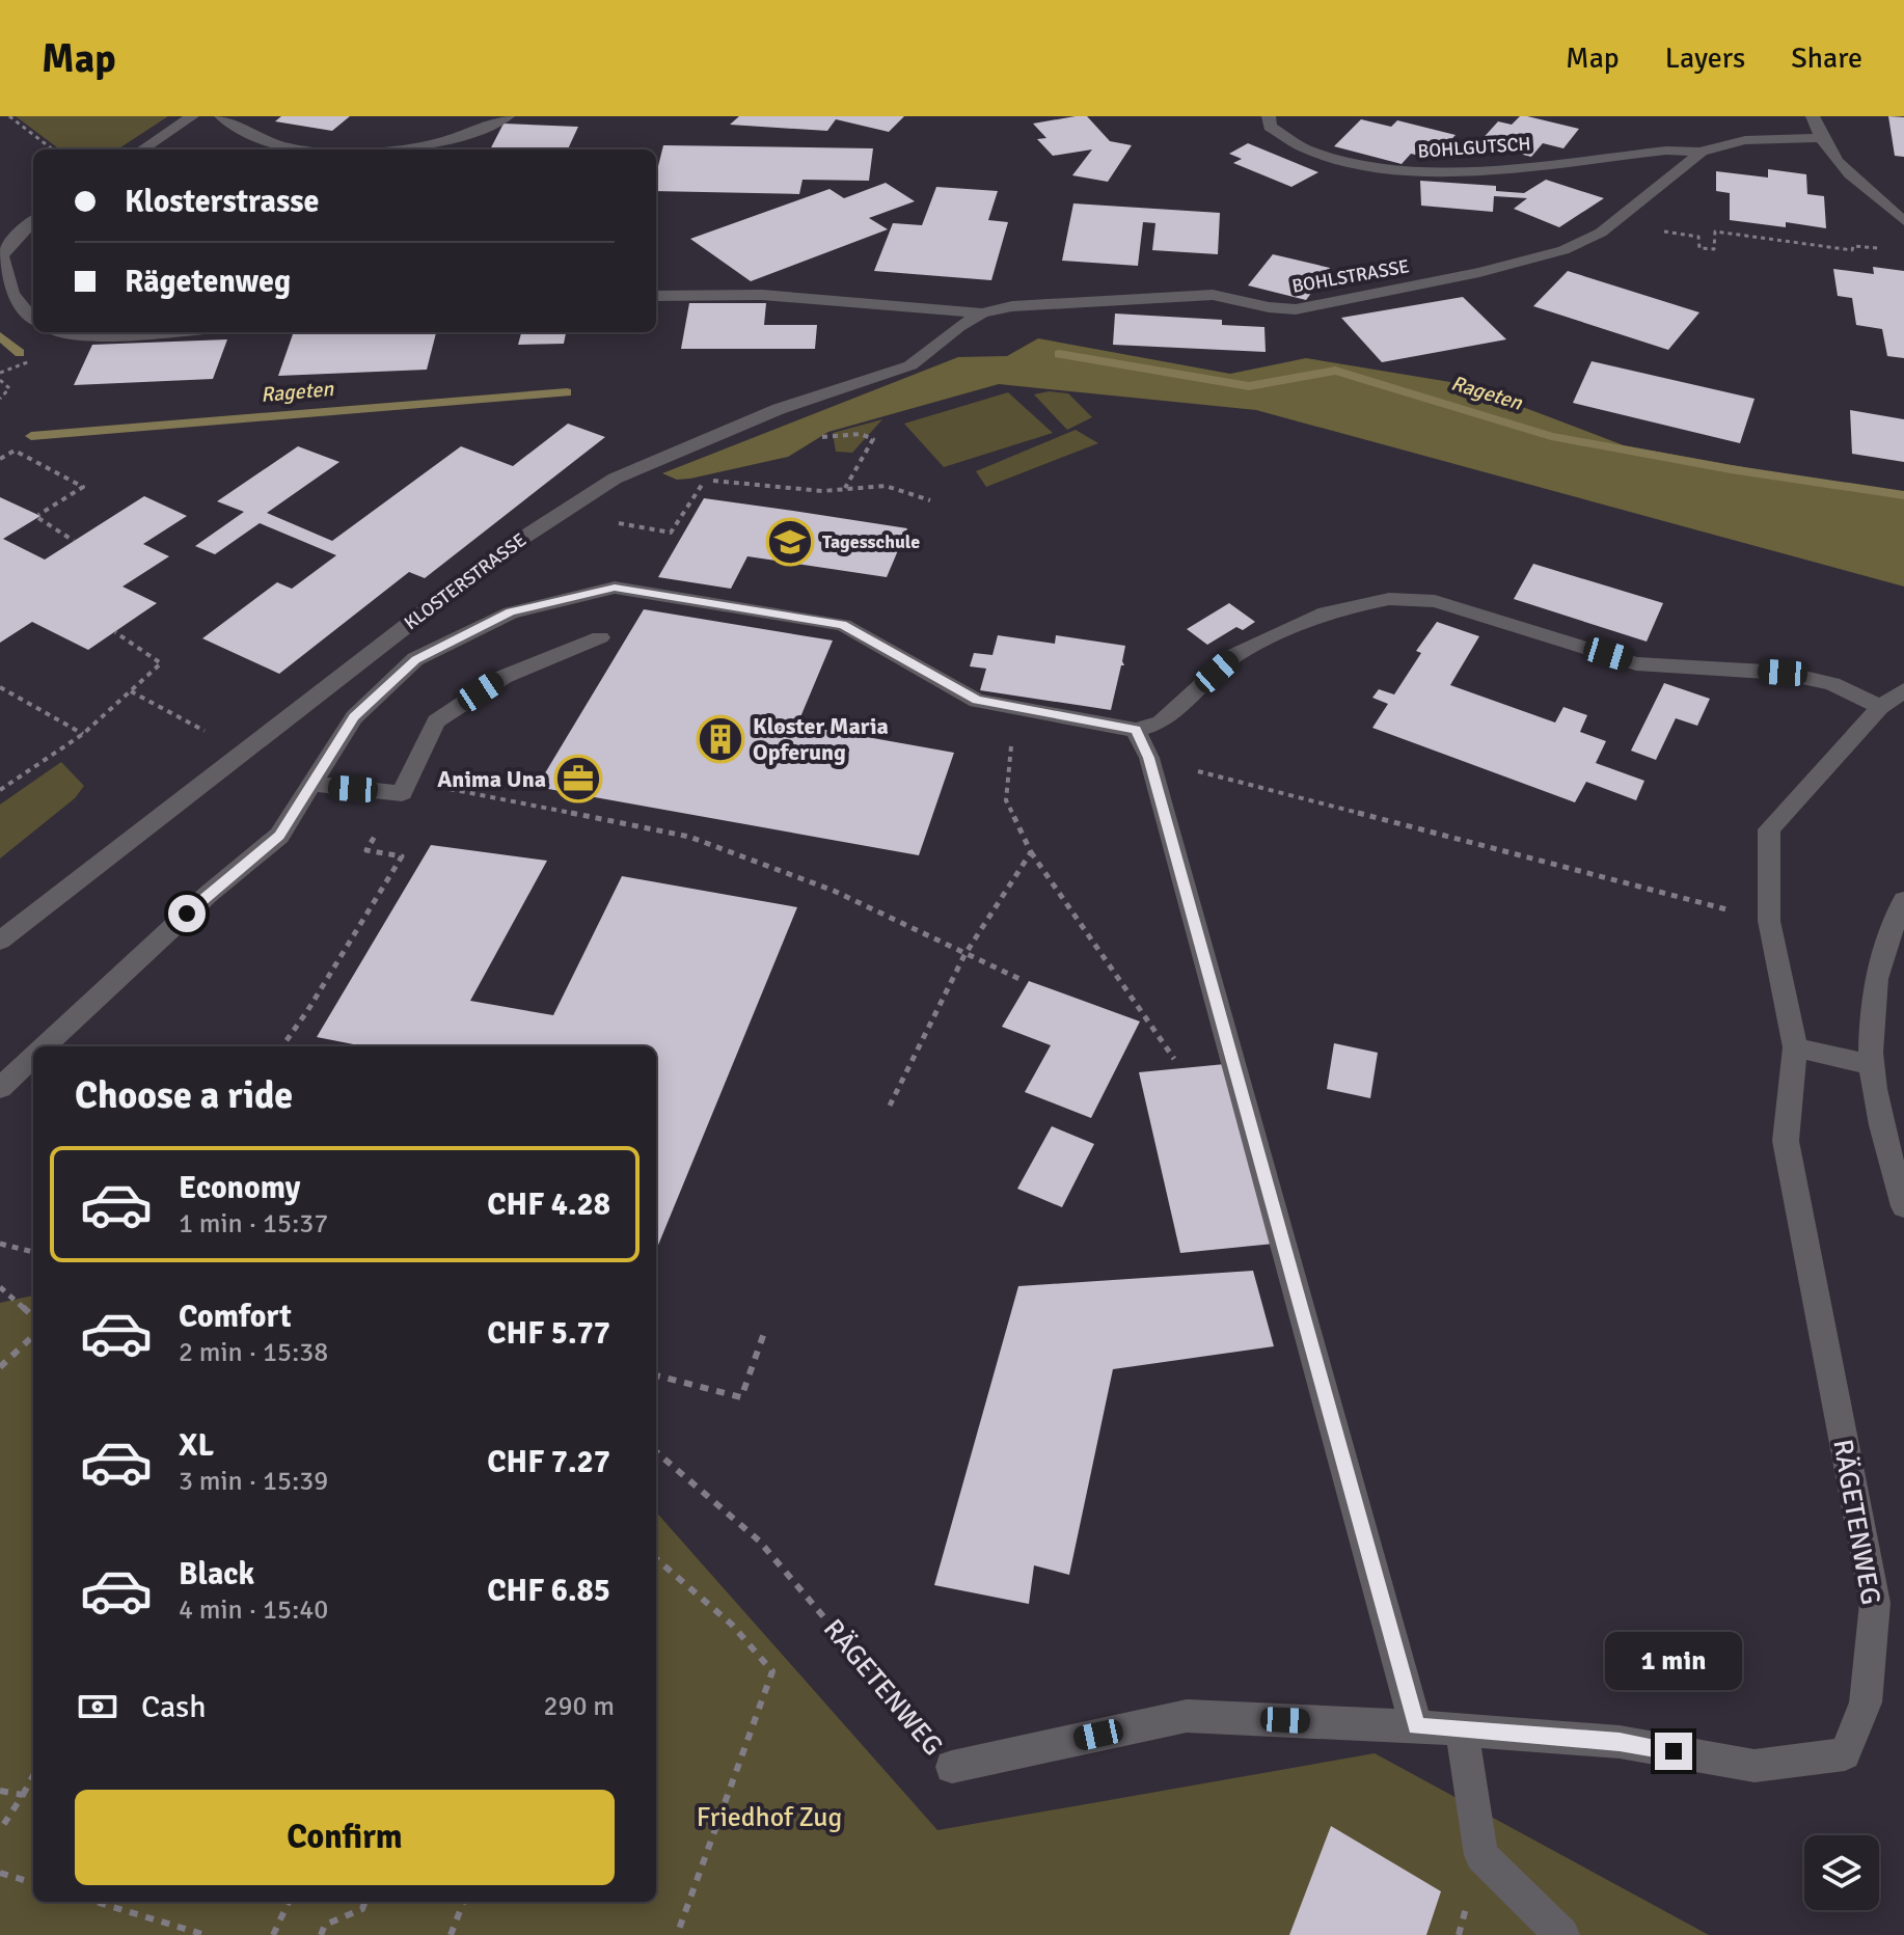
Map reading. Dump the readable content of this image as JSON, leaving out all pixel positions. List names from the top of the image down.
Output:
{
  "streets": {
    "street": [
      "BOHLGUTSCH",
      "BOHLSTRASSE",
      "KLOSTERSTRASSE",
      "RÄGETENWEG"
    ]
  },
  "crossings": [
    ["BOHLGUTSCH", "BOHLSTRASSE"],
    ["BOHLSTRASSE", "KLOSTERSTRASSE"]
  ],
  "water": ["Rageten"],
  "parks": ["Friedhof Zug"],
  "places": {
    "school or university": ["Tagesschule"],
    "building": ["Kloster Maria Opferung"],
    "office": ["Anima Una"]
  },
  "page": {
    "header": "Map",
    "nav": ["Map", "Layers", "Share"],
    "banner": ["Klosterstrasse", "Rägetenweg"],
    "heading": "Choose a ride",
    "list": [
      {
        "name": "Economy",
        "note": "1 min · 15:37",
        "value": "CHF 4.28"
      },
      {
        "name": "Comfort",
        "note": "2 min · 15:38",
        "value": "CHF 5.77"
      },
      {
        "name": "XL",
        "note": "3 min · 15:39",
        "value": "CHF 7.27"
      },
      {
        "name": "Black",
        "note": "4 min · 15:40",
        "value": "CHF 6.85"
      }
    ],
    "bubble": "1 min",
    "pay": ["Cash", "290 m"],
    "buttons": "Confirm"
  }
}
